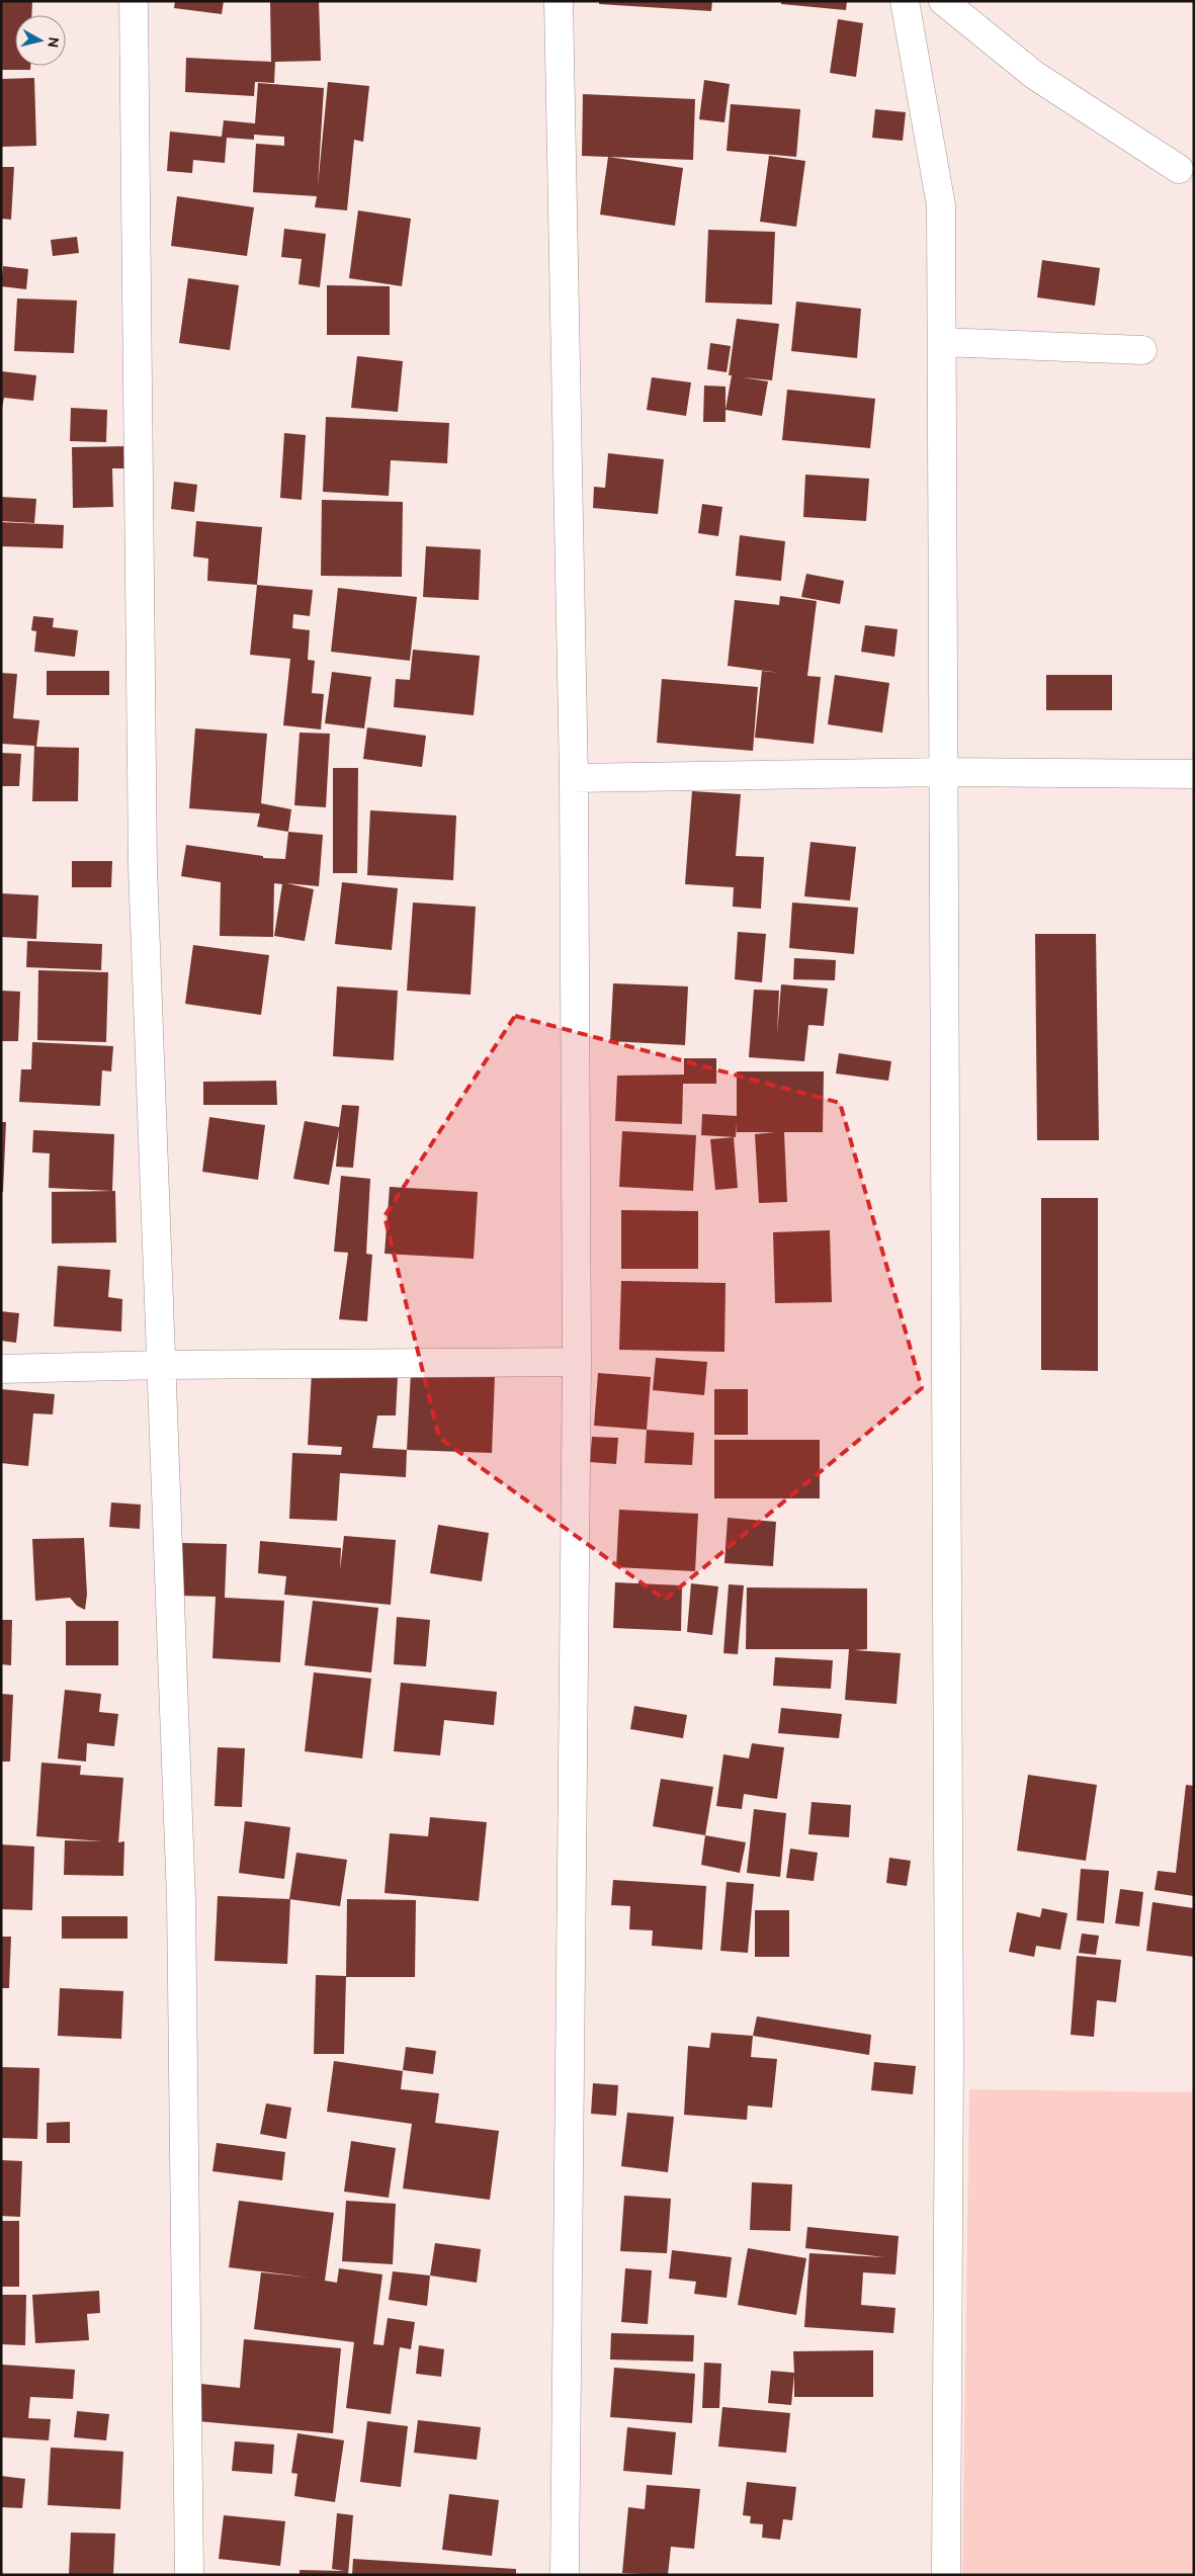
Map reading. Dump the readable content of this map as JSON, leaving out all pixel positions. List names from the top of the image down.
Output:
{
  "north": "right"
}
